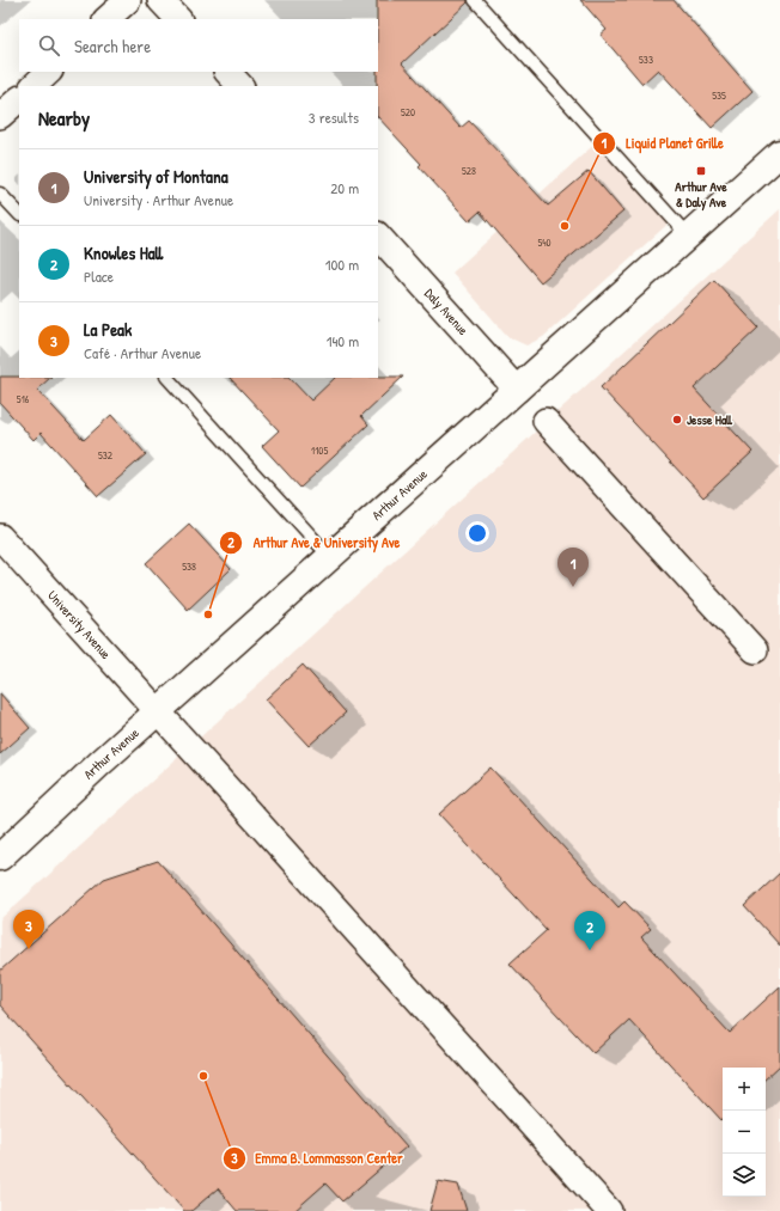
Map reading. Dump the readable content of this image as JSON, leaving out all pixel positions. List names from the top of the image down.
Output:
{
  "streets": {
    "street": ["Daly Avenue", "Arthur Avenue", "University Avenue"]
  },
  "crossings": [
    ["Daly Avenue", "Arthur Avenue"],
    ["Arthur Avenue", "University Avenue"]
  ],
  "places": {
    "transit": ["Arthur Ave & Daly Ave"],
    "other": [
      "Liquid Planet Grille",
      "Jesse Hall",
      "Arthur Ave & University Ave",
      "Emma B. Lommasson Center"
    ]
  },
  "house_numbers": [
    "533",
    "535",
    "520",
    "528",
    "540",
    "516",
    "1105",
    "532",
    "538"
  ],
  "page": {
    "search": "Search here",
    "heading": ["Nearby", "3 results"],
    "list": [
      {
        "mark": "1",
        "name": "University of Montana",
        "note": "University · Arthur Avenue",
        "value": "20 m"
      },
      {
        "mark": "2",
        "name": "Knowles Hall",
        "note": "Place",
        "value": "100 m"
      },
      {
        "mark": "3",
        "name": "La Peak",
        "note": "Café · Arthur Avenue",
        "value": "140 m"
      }
    ],
    "pins": ["1", "3", "2"],
    "map_buttons": ["+", "−"]
  }
}
